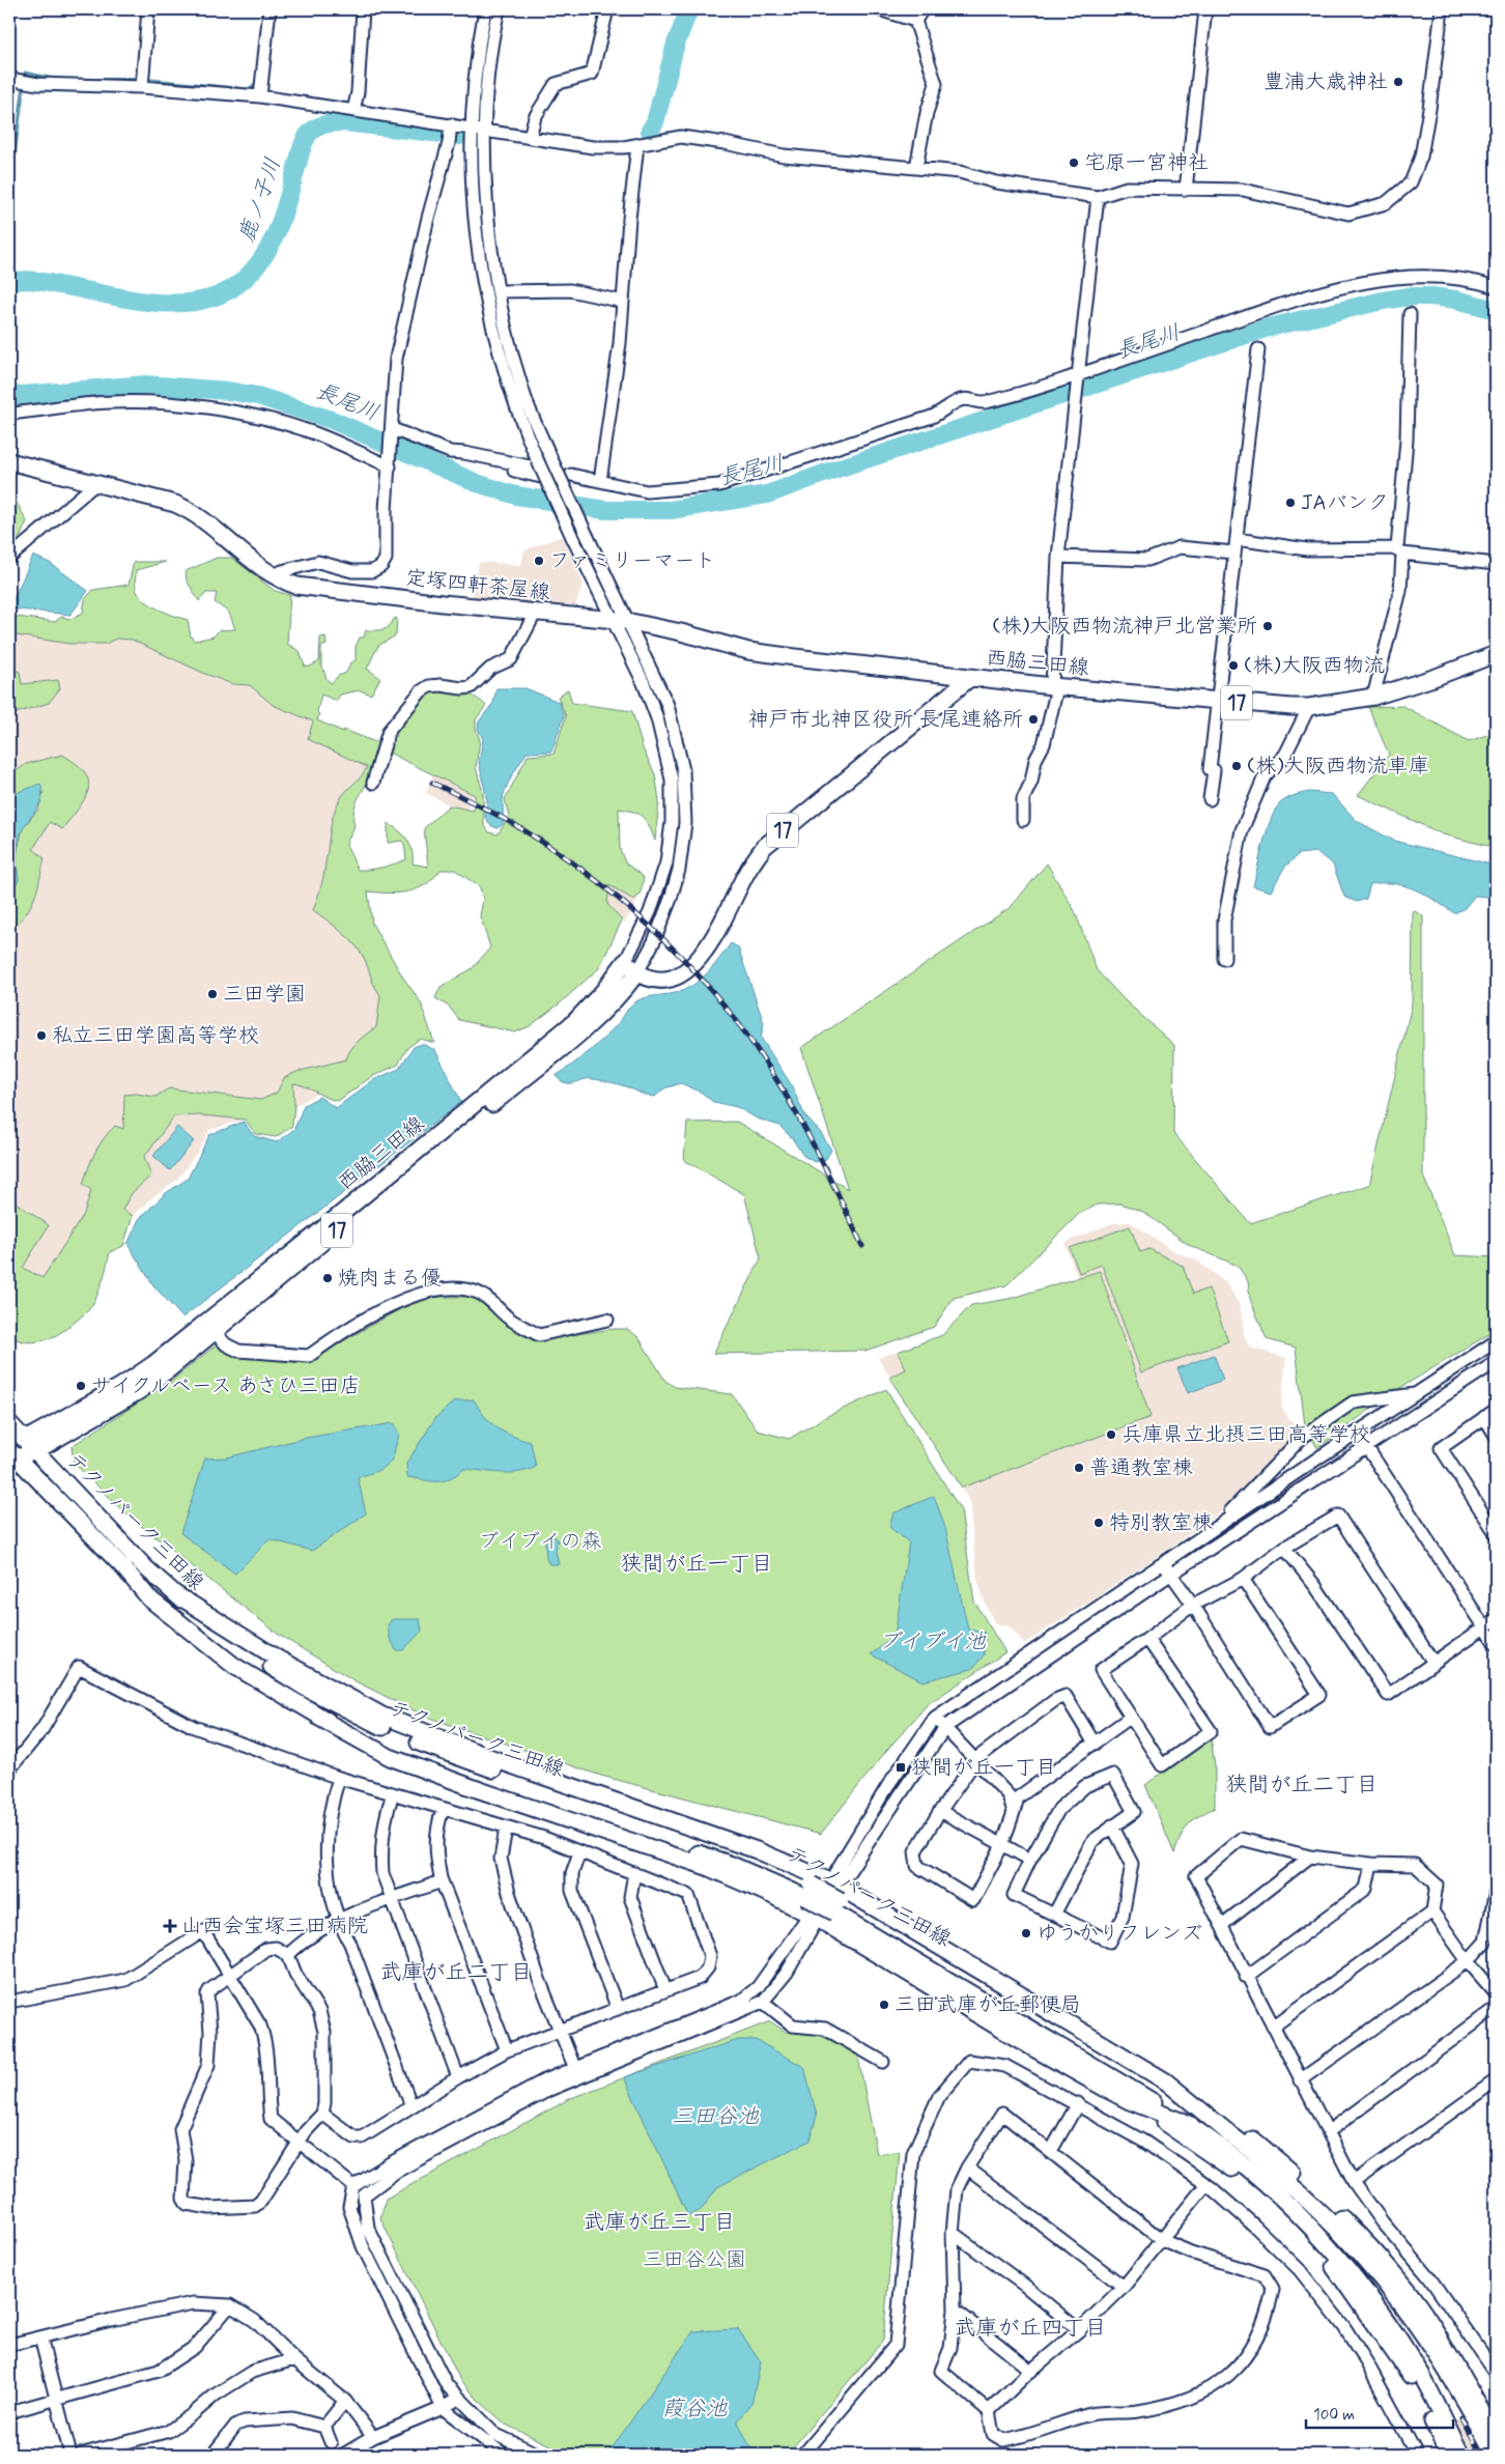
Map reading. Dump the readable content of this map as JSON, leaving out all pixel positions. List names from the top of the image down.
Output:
{
  "streets": {
    "main road": [
      "定塚四軒茶屋線",
      "西脇三田線",
      "17",
      "テクノパーク三田線"
    ]
  },
  "crossings": [
    ["定塚四軒茶屋線", "西脇三田線"],
    ["西脇三田線", "テクノパーク三田線"]
  ],
  "districts": [
    "狭間が丘一丁目",
    "狭間が丘二丁目",
    "武庫が丘二丁目",
    "武庫が丘三丁目",
    "武庫が丘四丁目"
  ],
  "water": [
    "鹿ノ子川",
    "長尾川",
    "ブイブイ池",
    "三田谷池",
    "葭谷池"
  ],
  "parks": ["ブイブイの森", "三田谷公園"],
  "places": {
    "other": [
      "豊浦大歳神社",
      "宅原一宮神社",
      "JAバンク",
      "ファミリーマート",
      "(株)大阪西物流神戸北営業所",
      "(株)大阪西物流",
      "神戸市北神区役所 長尾連絡所",
      "(株)大阪西物流車庫",
      "三田学園",
      "私立三田学園高等学校",
      "焼肉まる優",
      "サイクルベース あさひ三田店",
      "兵庫県立北摂三田高等学校",
      "普通教室棟",
      "特別教室棟",
      "ゆうかりフレンズ",
      "三田武庫が丘郵便局"
    ],
    "transit": ["狭間が丘一丁目"],
    "health": ["山西会宝塚三田病院"]
  },
  "scale_bar": "100 m"
}
